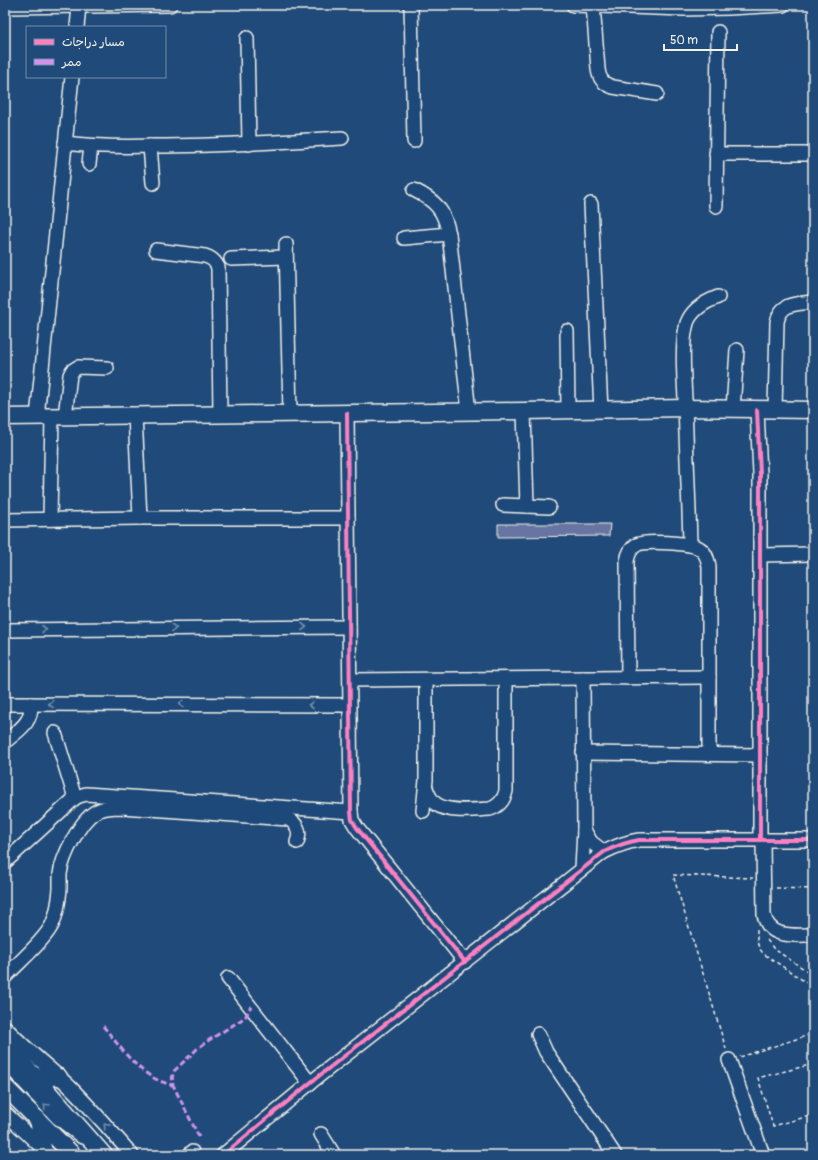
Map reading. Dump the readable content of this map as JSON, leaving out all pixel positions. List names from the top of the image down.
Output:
{
  "legend": ["مسار دراجات", "ممر"],
  "scale_bar": "50 m"
}
